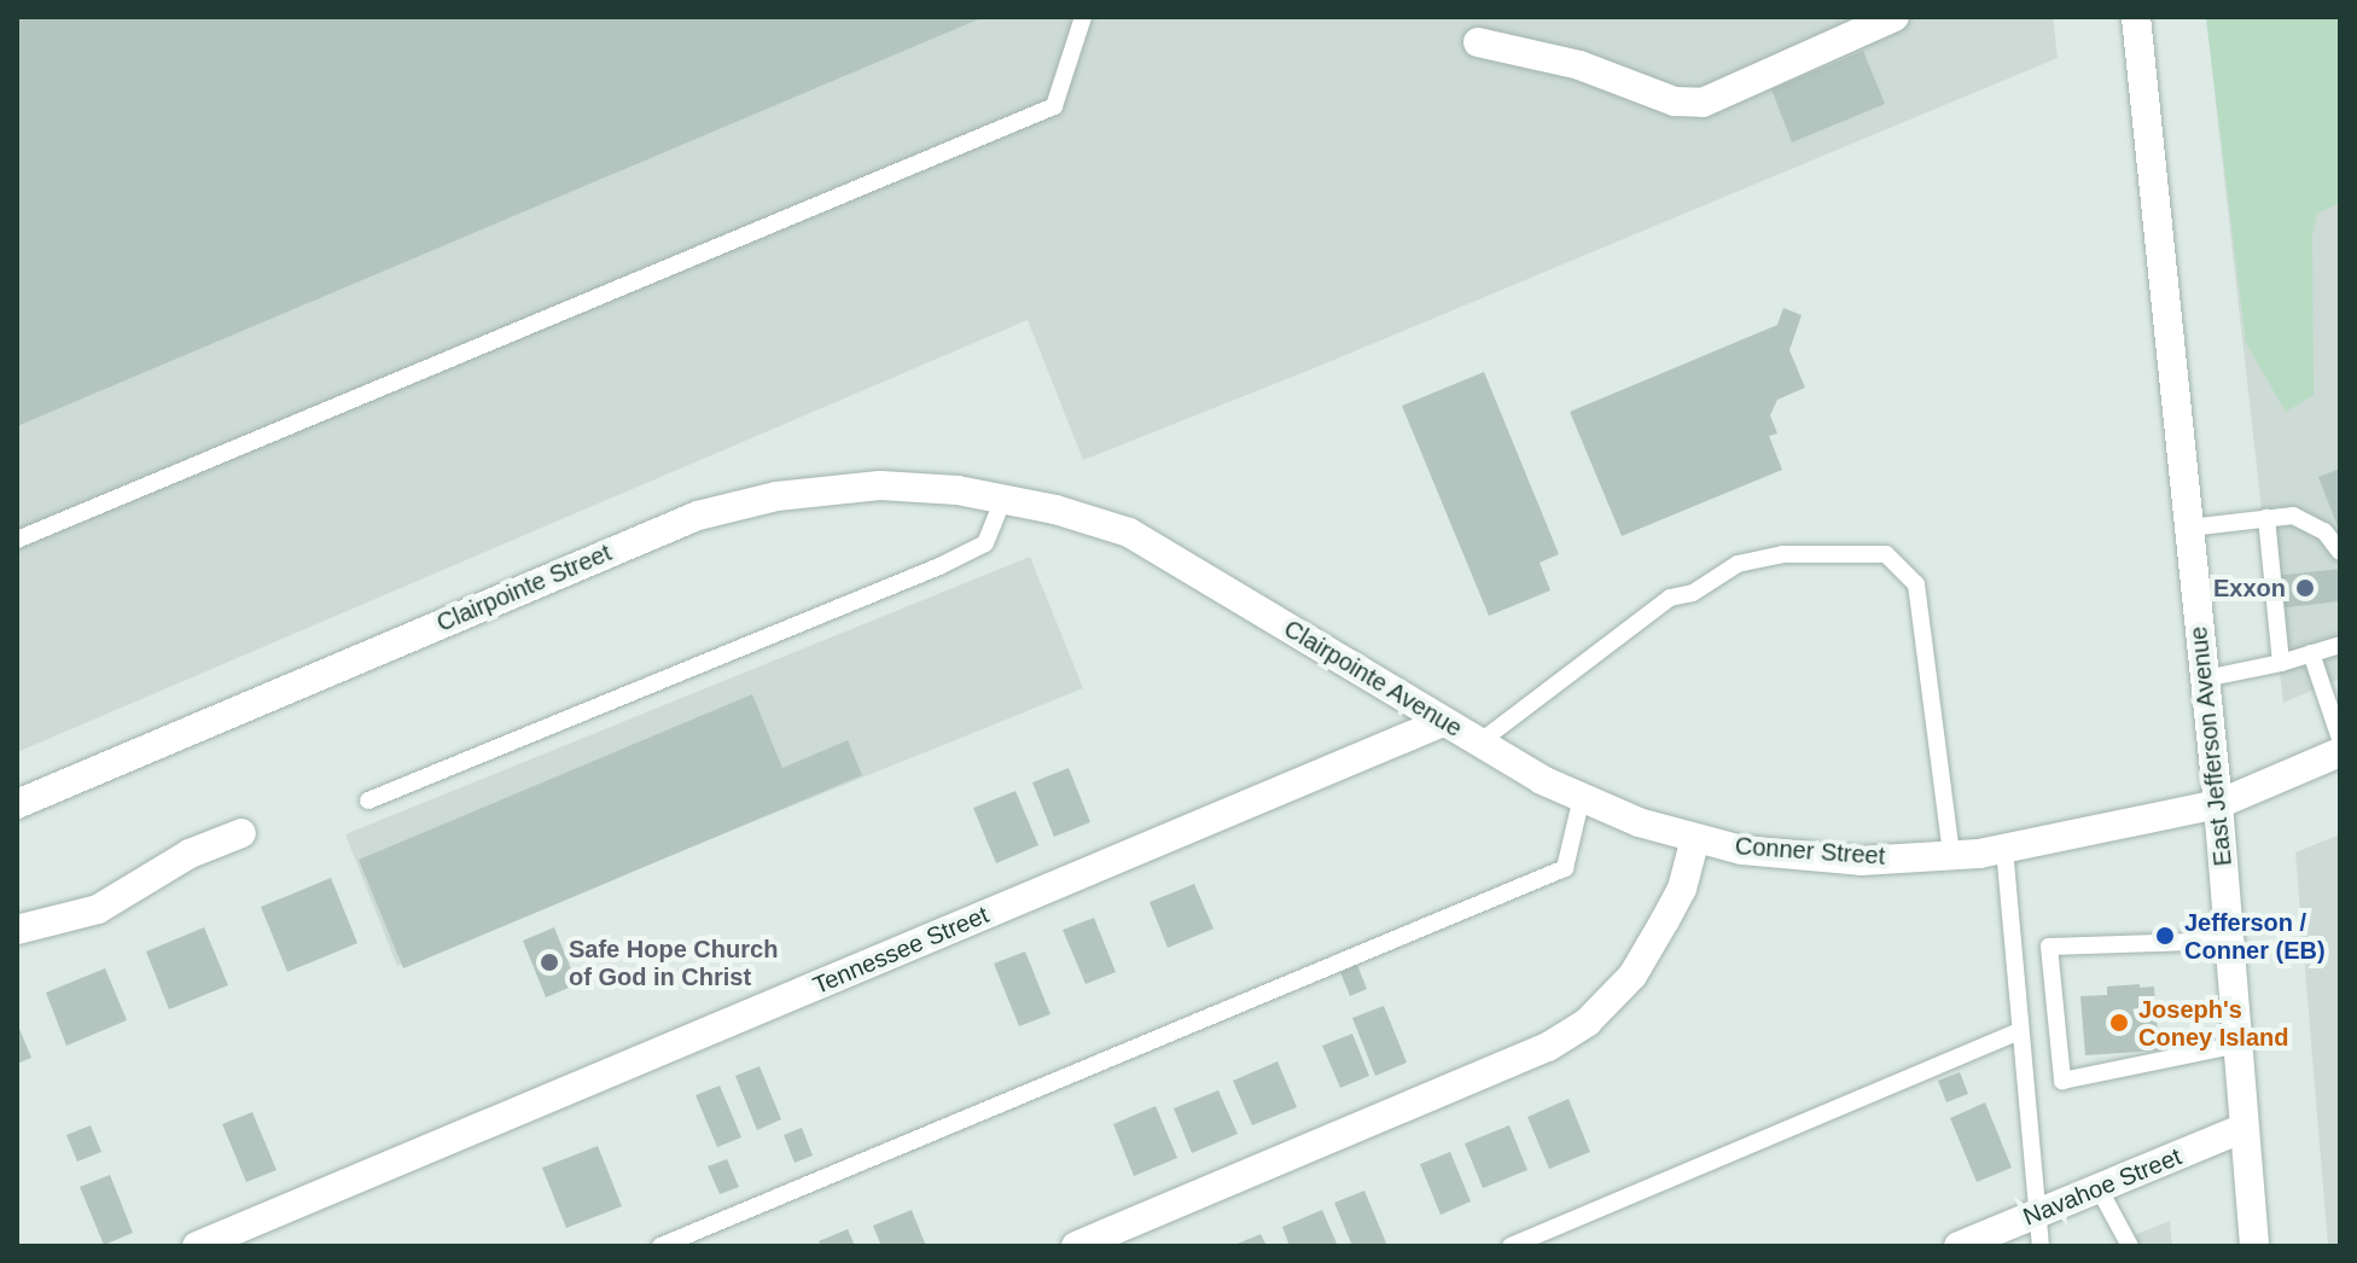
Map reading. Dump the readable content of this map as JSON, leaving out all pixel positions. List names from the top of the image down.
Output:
{
  "streets": {
    "street": [
      "Clairpointe Street",
      "Clairpointe Avenue",
      "East Jefferson Avenue",
      "Conner Street",
      "Tennessee Street",
      "Navahoe Street"
    ]
  },
  "crossings": [
    ["Clairpointe Street", "Clairpointe Avenue"],
    ["Clairpointe Avenue", "Conner Street"],
    ["Clairpointe Avenue", "Tennessee Street"],
    ["East Jefferson Avenue", "Conner Street"],
    ["East Jefferson Avenue", "Navahoe Street"]
  ],
  "places": [
    "Exxon",
    "Jefferson / Conner (EB)",
    "Safe Hope Church of God in Christ",
    "Joseph's Coney Island"
  ]
}
